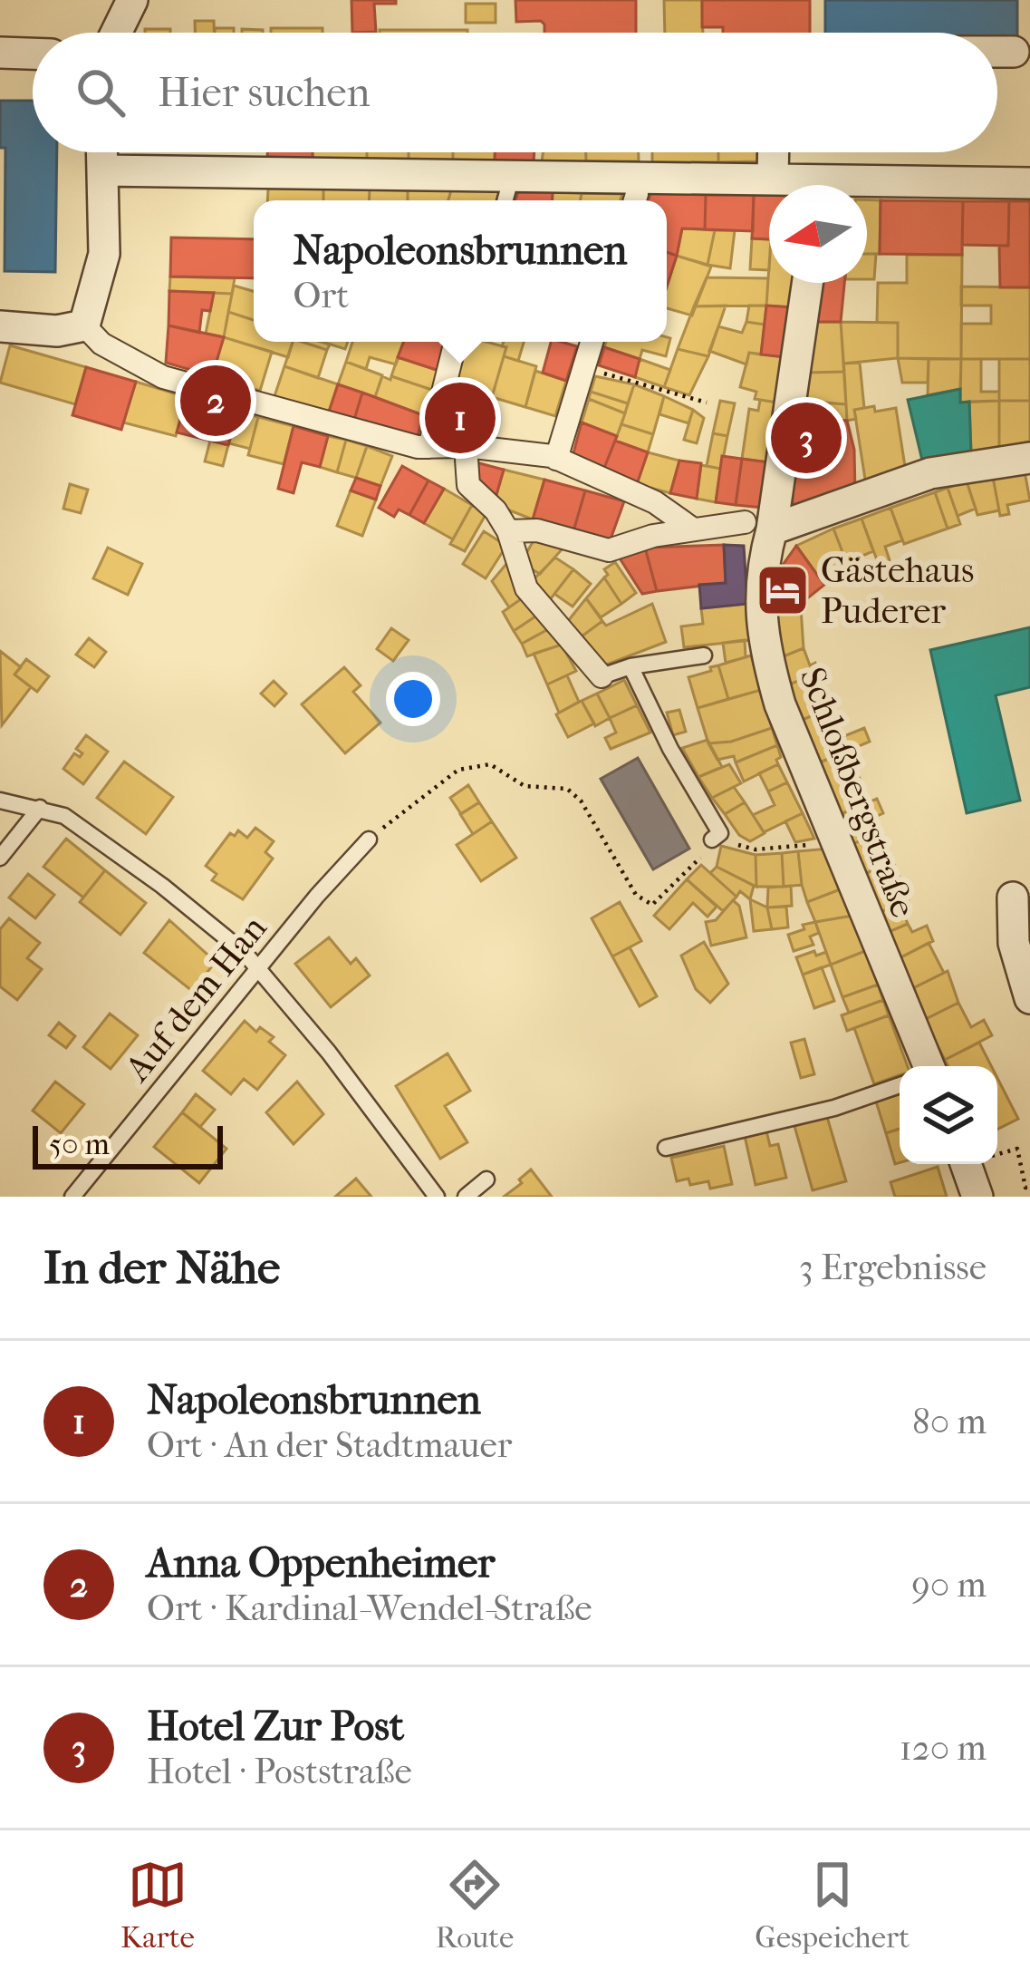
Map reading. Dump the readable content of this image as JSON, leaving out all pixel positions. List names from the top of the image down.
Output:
{
  "streets": {
    "street": ["Schloßbergstraße"],
    "lane": ["Auf dem Han"]
  },
  "places": {
    "hotel": ["Gästehaus Puderer"]
  },
  "scale_bar": "50 m",
  "north": "left",
  "page": {
    "search": "Hier suchen",
    "popup": ["Napoleonsbrunnen", "Ort"],
    "pins": ["2", "1", "3"],
    "scale": "50 m",
    "heading": ["In der Nähe", "3 Ergebnisse"],
    "list": [
      {
        "mark": "1",
        "name": "Napoleonsbrunnen",
        "note": "Ort · An der Stadtmauer",
        "value": "80 m"
      },
      {
        "mark": "2",
        "name": "Anna Oppenheimer",
        "note": "Ort · Kardinal-Wendel-Straße",
        "value": "90 m"
      },
      {
        "mark": "3",
        "name": "Hotel Zur Post",
        "note": "Hotel · Poststraße",
        "value": "120 m"
      }
    ],
    "nav": ["Karte", "Route", "Gespeichert"]
  }
}
